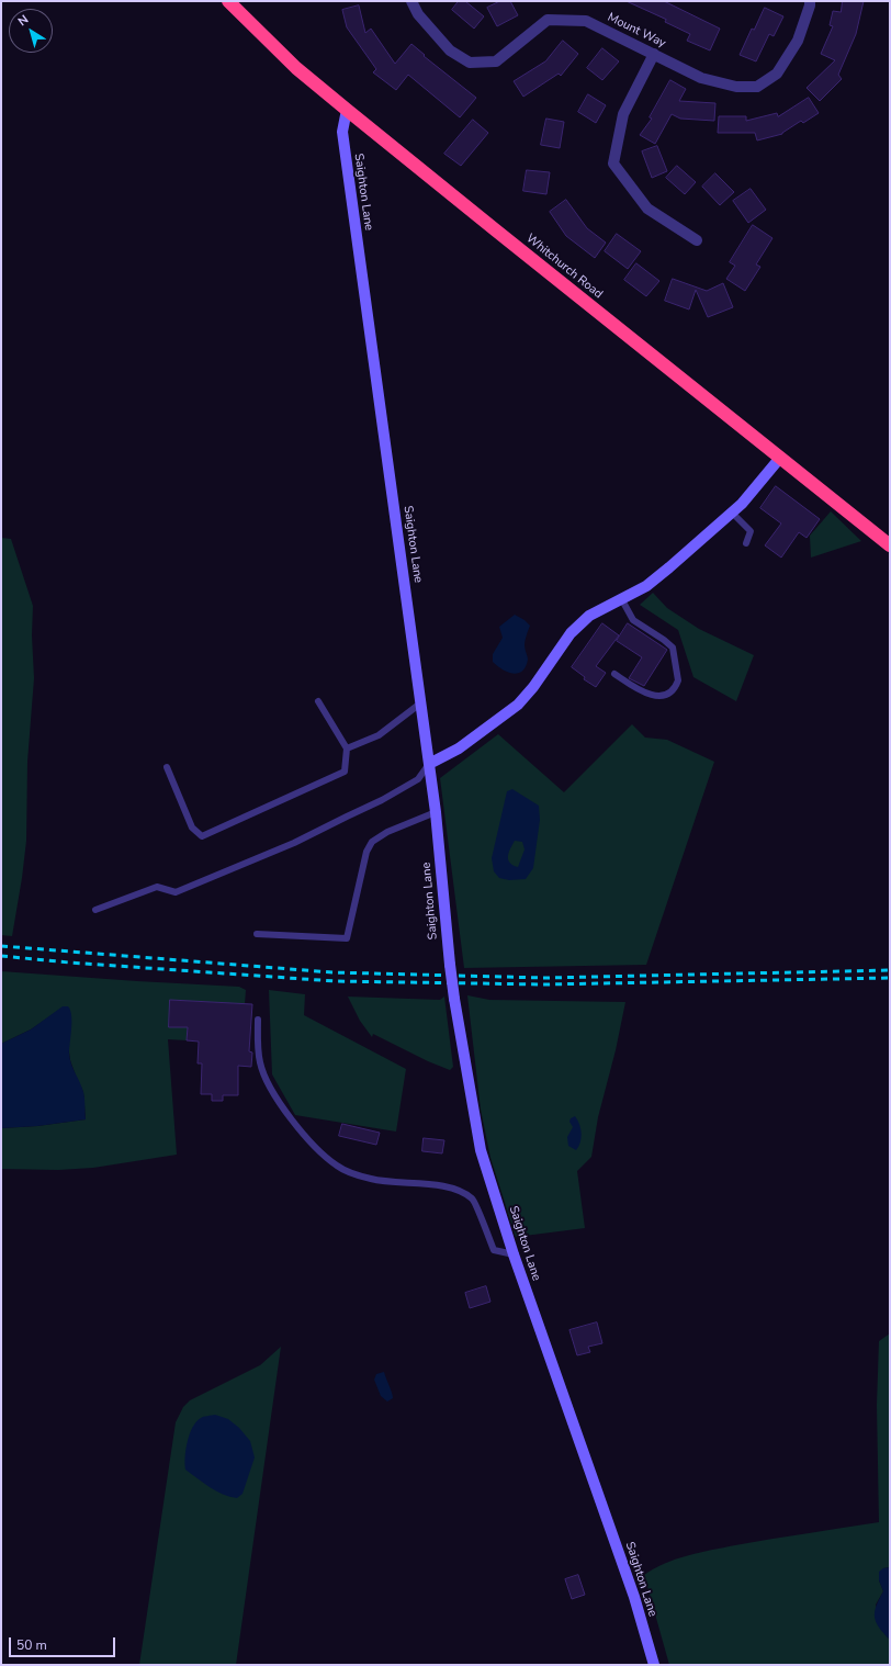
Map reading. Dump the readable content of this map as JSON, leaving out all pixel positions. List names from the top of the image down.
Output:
{
  "streets": {
    "highway": ["Whitchurch Road"],
    "street": ["Mount Way", "Saighton Lane"]
  },
  "crossings": [
    ["Saighton Lane", "Whitchurch Road"]
  ],
  "scale_bar": "50 m",
  "north": "top left"
}
